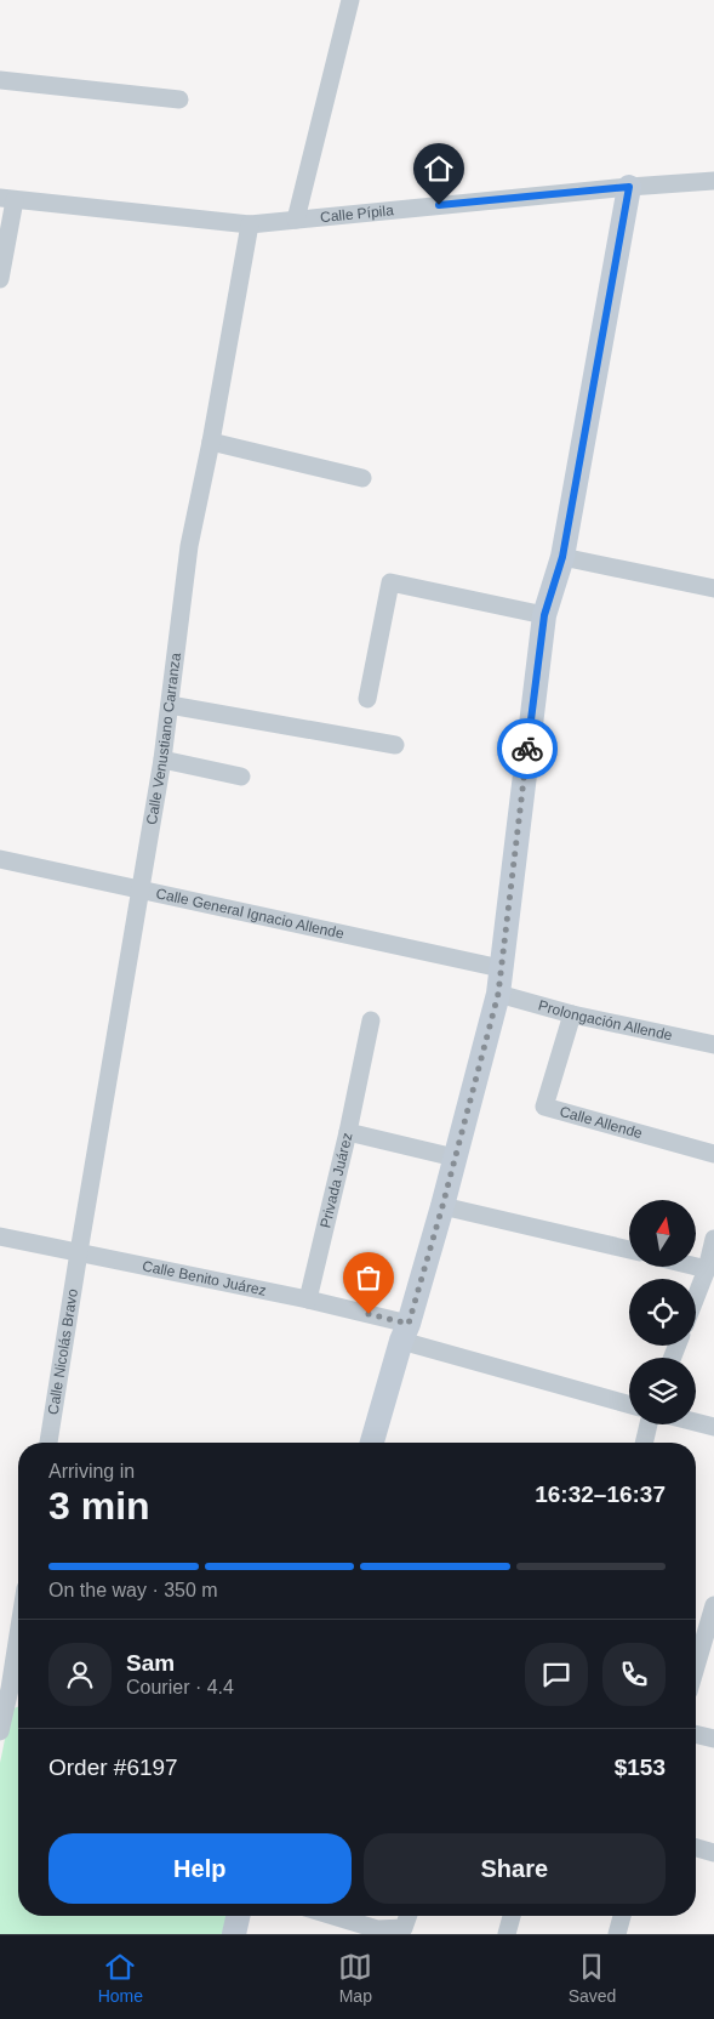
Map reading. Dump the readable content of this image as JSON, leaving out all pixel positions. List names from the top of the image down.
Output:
{
  "streets": {
    "street": [
      "Calle Pípila",
      "Calle Venustiano Carranza",
      "Calle General Ignacio Allende",
      "Prolongación Allende",
      "Calle Allende",
      "Privada Juárez",
      "Calle Benito Juárez",
      "Calle Nicolás Bravo"
    ]
  },
  "crossings": [
    ["Calle Pípila", "Calle Venustiano Carranza"],
    ["Calle Venustiano Carranza", "Calle General Ignacio Allende"],
    ["Calle Venustiano Carranza", "Calle Benito Juárez"],
    ["Calle Venustiano Carranza", "Calle Nicolás Bravo"],
    ["Prolongación Allende", "Calle Allende"],
    ["Privada Juárez", "Calle Benito Juárez"],
    ["Calle Benito Juárez", "Calle Nicolás Bravo"]
  ],
  "north": "top",
  "page": {
    "heading": ["3 min", "Arriving in", "16:32–16:37"],
    "panel": [
      "Sam",
      "Courier · 4.4",
      "Order #6197",
      "$153"
    ],
    "bar": "On the way · 350 m",
    "buttons": ["Help", "Share"],
    "tabs": ["Home", "Map", "Saved"]
  }
}
